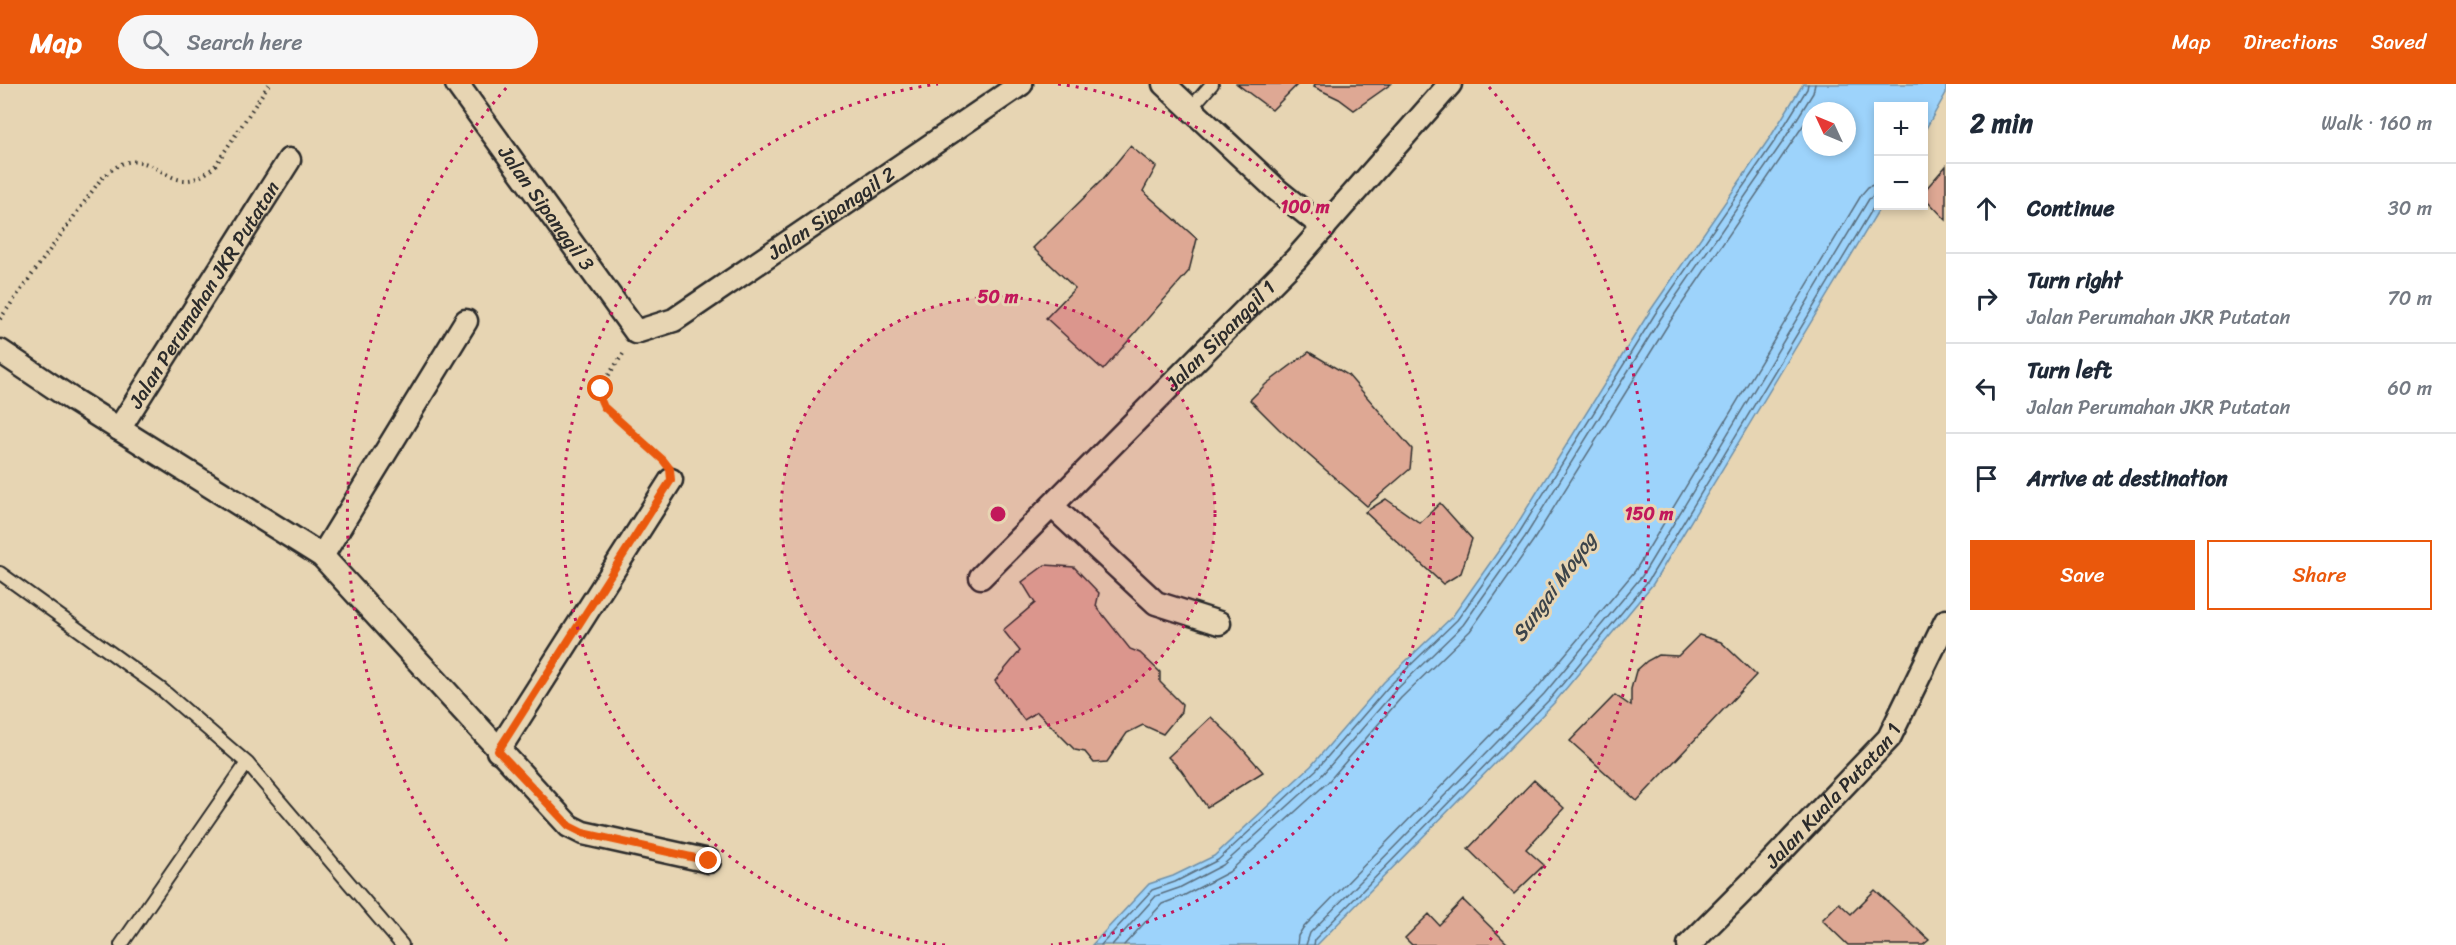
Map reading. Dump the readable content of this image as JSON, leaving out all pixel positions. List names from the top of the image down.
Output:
{
  "streets": {
    "street": [
      "Jalan Sipanggil 3",
      "Jalan Sipanggil 2",
      "Jalan Perumahan JKR Putatan",
      "Jalan Sipanggil 1",
      "Jalan Kuala Putatan 1"
    ]
  },
  "crossings": [
    ["Jalan Sipanggil 3", "Jalan Sipanggil 2"]
  ],
  "water": ["Sungai Moyog"],
  "north": "top left",
  "page": {
    "header": "Map",
    "search": "Search here",
    "nav": ["Map", "Directions", "Saved"],
    "heading": ["2 min", "Walk · 160 m"],
    "map_buttons": ["+", "−"],
    "list": [
      ["Continue", "30 m"],
      ["Turn right", "Jalan Perumahan JKR Putatan", "70 m"],
      ["Turn left", "Jalan Perumahan JKR Putatan", "60 m"],
      "Arrive at destination"
    ],
    "buttons": ["Save", "Share"]
  },
  "rings": ["100 m", "50 m", "150 m"]
}
